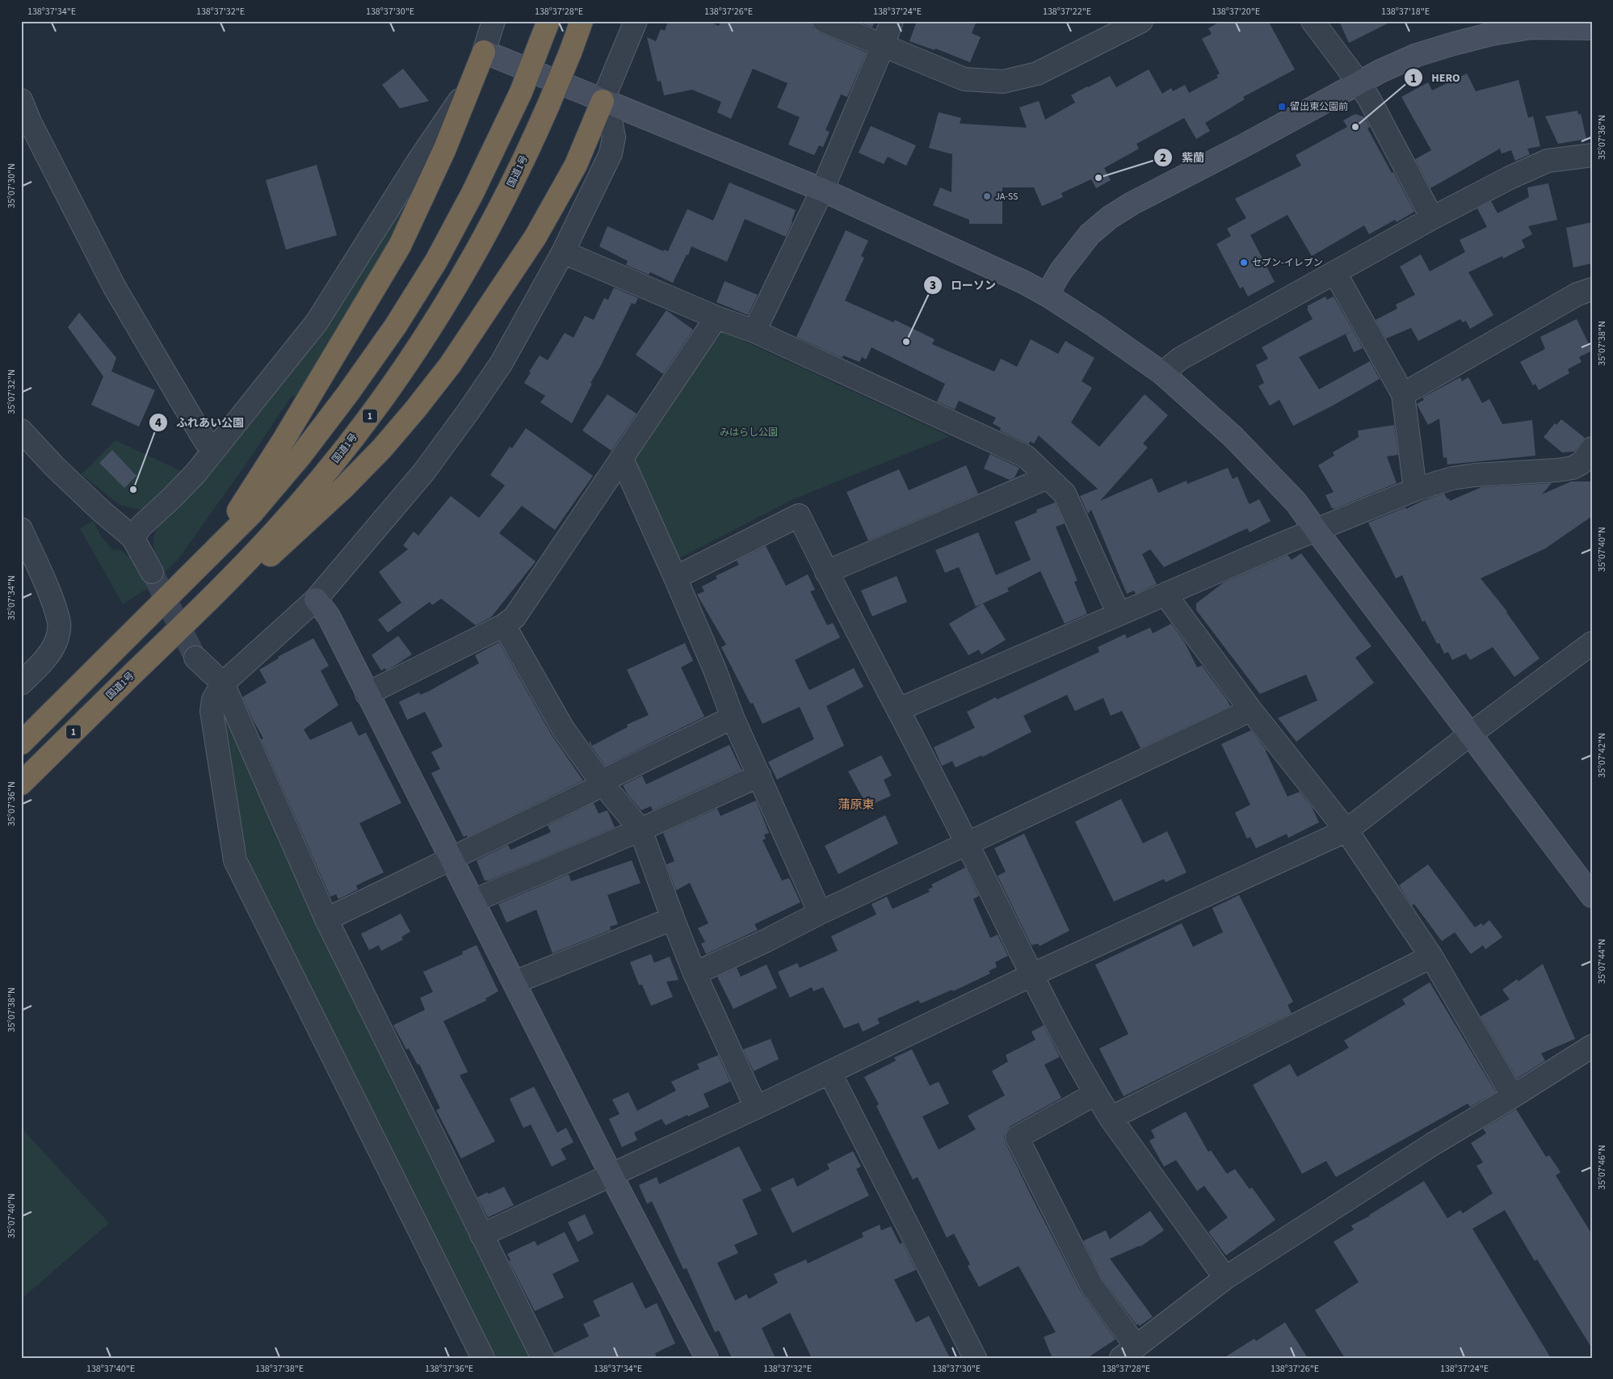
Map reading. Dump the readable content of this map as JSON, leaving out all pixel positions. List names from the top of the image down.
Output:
{
  "streets": {
    "highway": ["国道1号", "1"]
  },
  "districts": ["蒲原東"],
  "parks": ["みはらし公園"],
  "places": {
    "transit": ["留出東公園前"],
    "other": [
      "HERO",
      "紫蘭",
      "JA-SS",
      "セブン-イレブン",
      "ローソン",
      "ふれあい公園"
    ]
  },
  "coordinates": [
    "138°37'34\"E",
    "138°37'32\"E",
    "138°37'30\"E",
    "138°37'28\"E",
    "138°37'26\"E",
    "138°37'24\"E",
    "138°37'22\"E",
    "138°37'20\"E",
    "138°37'18\"E",
    "35°07'36\"N",
    "35°07'30\"N",
    "35°07'38\"N",
    "35°07'32\"N",
    "35°07'40\"N",
    "35°07'34\"N",
    "35°07'42\"N",
    "35°07'44\"N",
    "35°07'46\"N",
    "138°37'40\"E",
    "138°37'38\"E",
    "138°37'36\"E"
  ]
}
